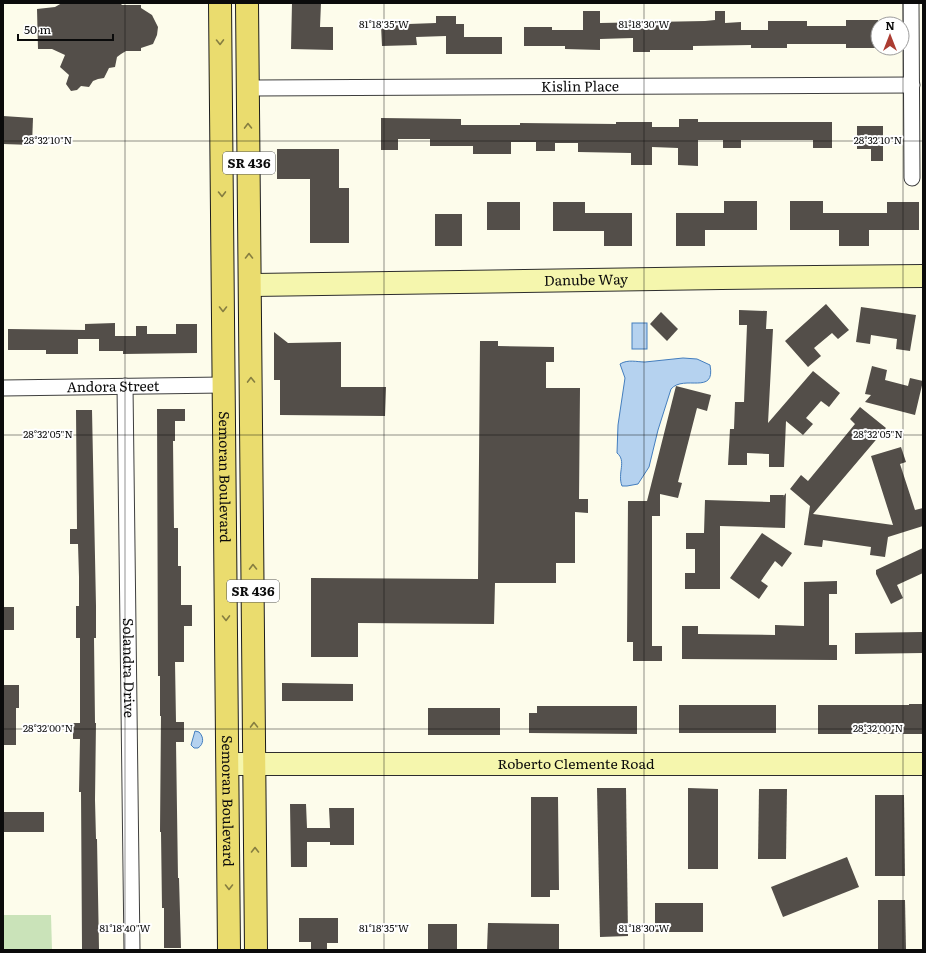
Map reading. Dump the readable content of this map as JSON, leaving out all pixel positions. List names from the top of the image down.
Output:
{
  "streets": {
    "main road": ["SR 436", "Semoran Boulevard"],
    "street": [
      "Kislin Place",
      "Danube Way",
      "Andora Street",
      "Solandra Drive",
      "Roberto Clemente Road"
    ]
  },
  "crossings": [
    ["Kislin Place", "Semoran Boulevard"],
    ["Danube Way", "Semoran Boulevard"],
    ["Andora Street", "Semoran Boulevard"],
    ["Andora Street", "Solandra Drive"],
    ["Semoran Boulevard", "Roberto Clemente Road"]
  ],
  "scale_bar": "50 m",
  "north": "top",
  "coordinates": [
    "81°18'35\"W",
    "81°18'30\"W",
    "28°32'10\"N",
    "28°32'05\"N",
    "28°32'00\"N",
    "81°18'40\"W"
  ]
}
